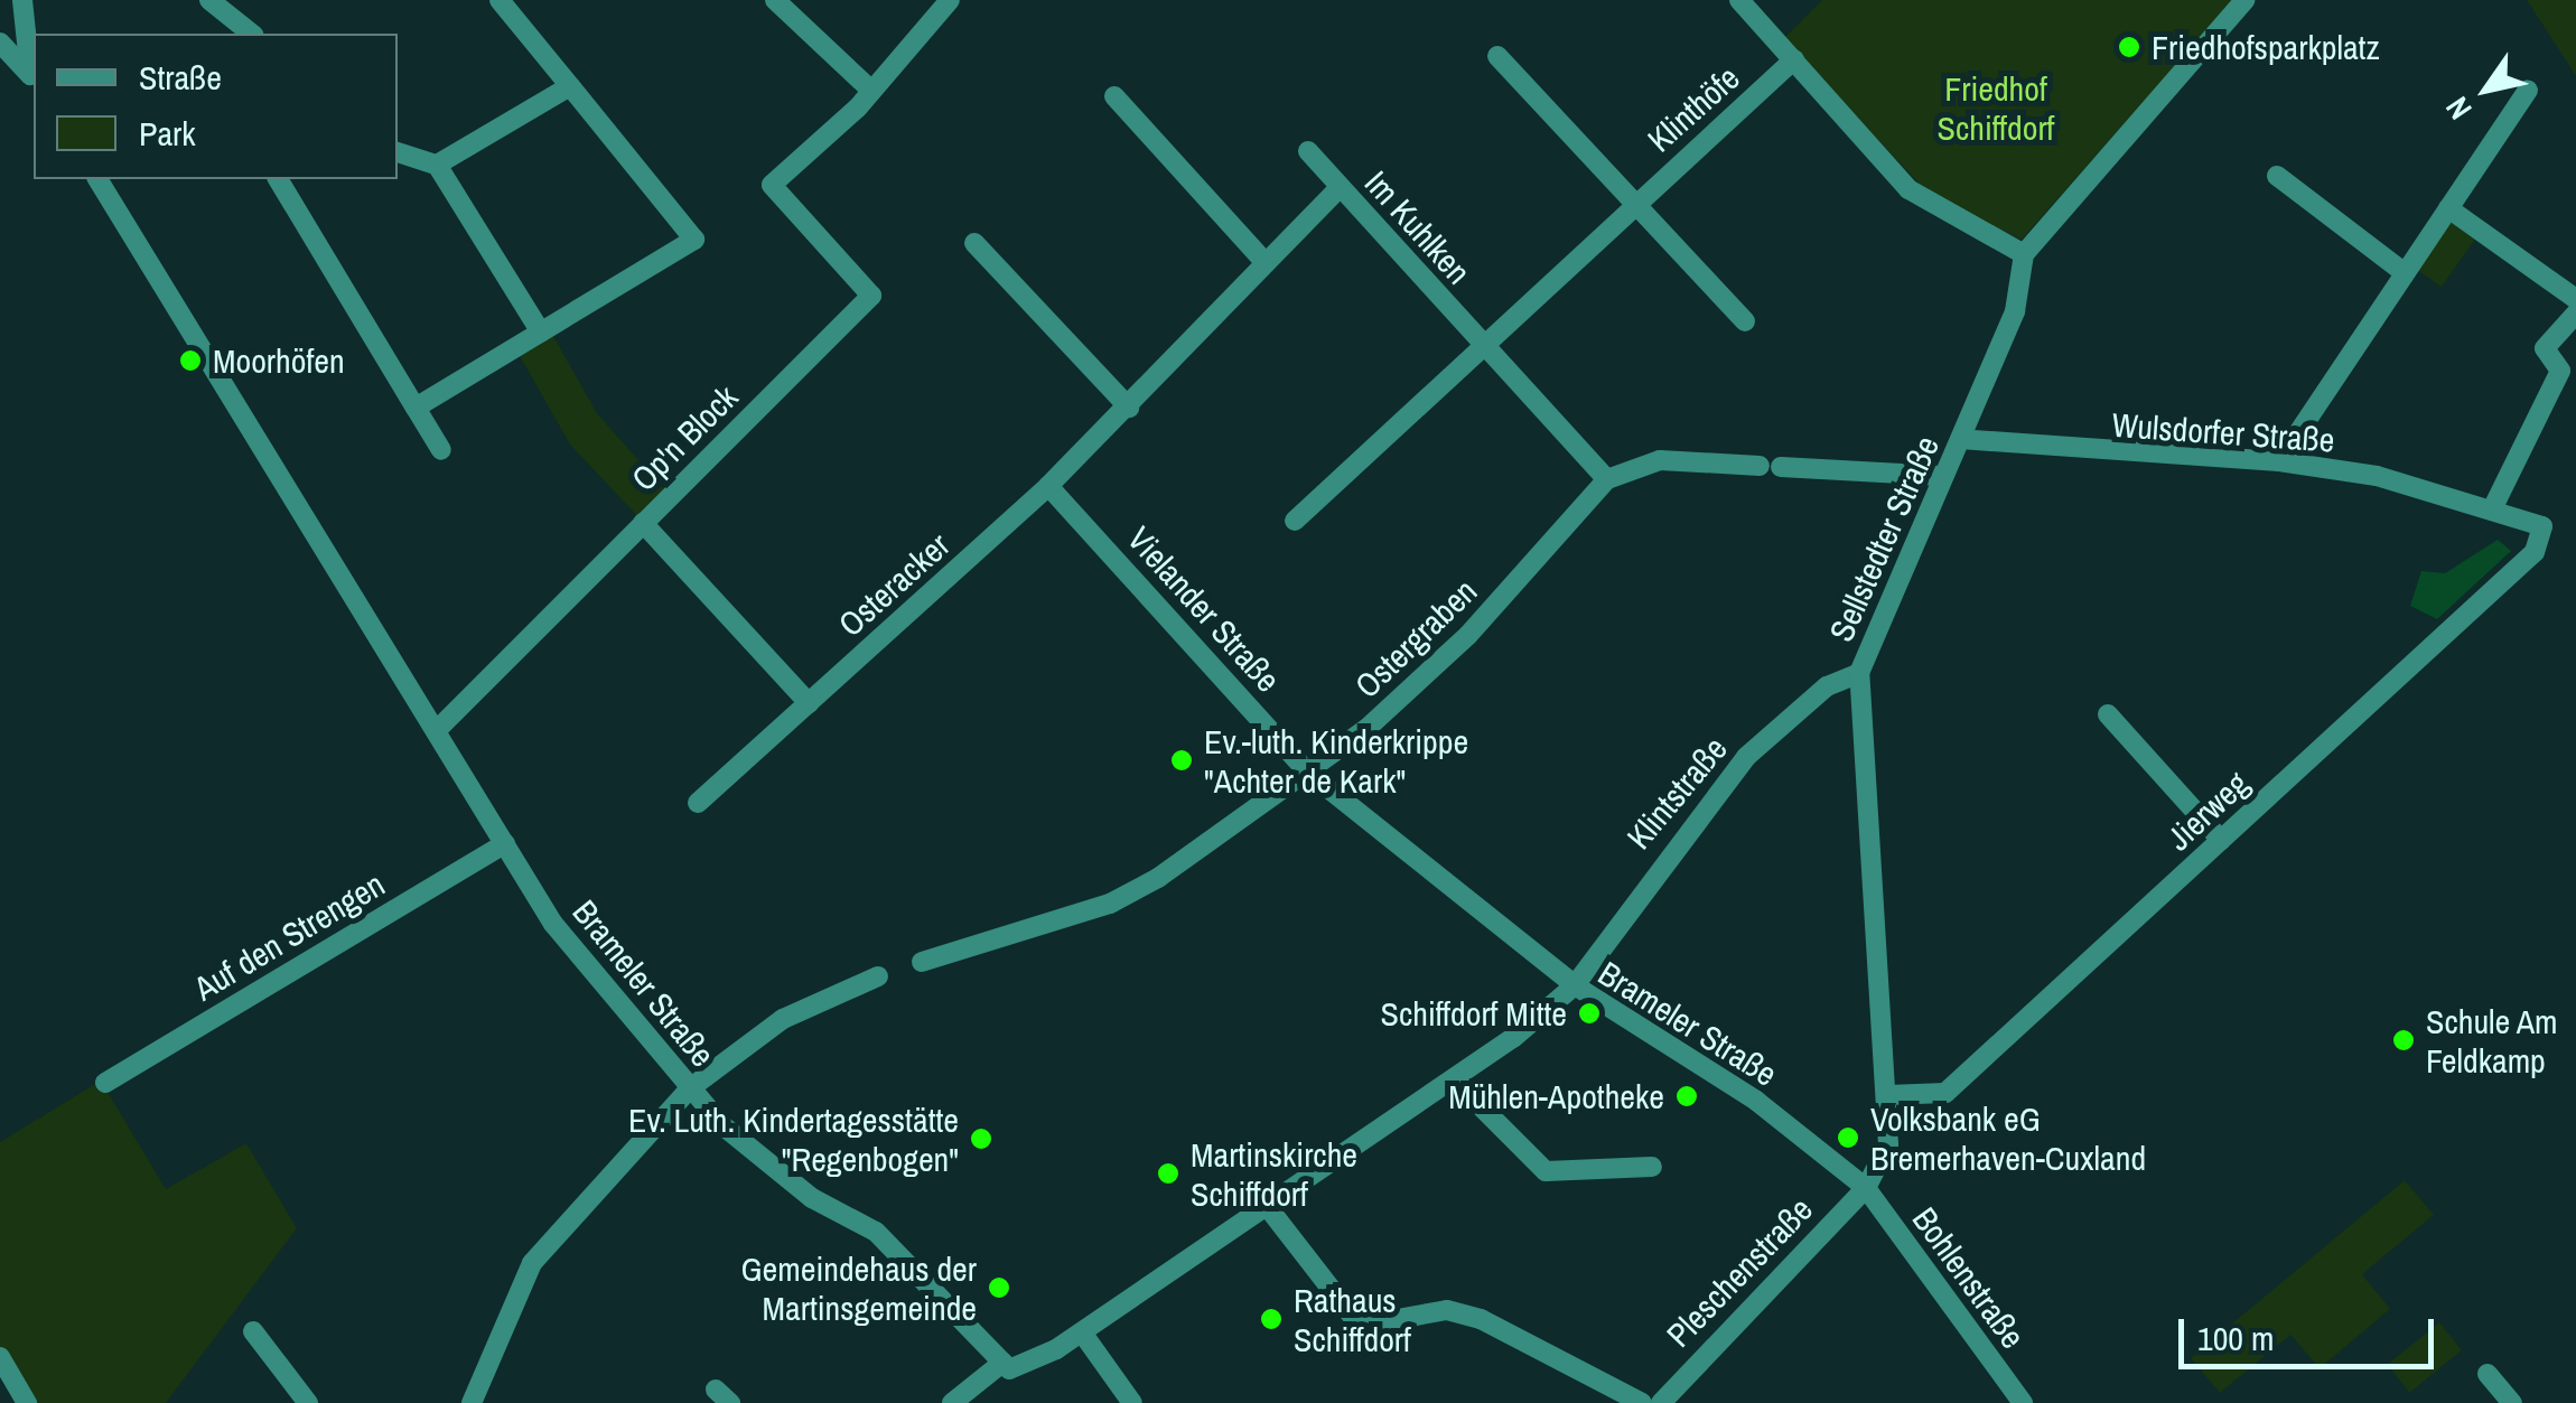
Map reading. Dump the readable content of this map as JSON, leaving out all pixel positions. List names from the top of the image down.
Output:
{
  "streets": {
    "street": [
      "Klinthöfe",
      "Im Kuhlken",
      "Wulsdorfer Straße",
      "Op'n Block",
      "Sellstedter Straße",
      "Osteracker",
      "Vielander Straße",
      "Ostergraben",
      "Klintstraße",
      "Jierweg",
      "Auf den Strengen",
      "Brameler Straße",
      "Pleschenstraße",
      "Bohlenstraße"
    ]
  },
  "crossings": [
    ["Klinthöfe", "Im Kuhlken"],
    ["Im Kuhlken", "Osteracker"],
    ["Im Kuhlken", "Ostergraben"],
    ["Wulsdorfer Straße", "Sellstedter Straße"],
    ["Wulsdorfer Straße", "Jierweg"],
    ["Op'n Block", "Brameler Straße"],
    ["Sellstedter Straße", "Ostergraben"],
    ["Sellstedter Straße", "Klintstraße"],
    ["Sellstedter Straße", "Jierweg"],
    ["Sellstedter Straße", "Brameler Straße"],
    ["Sellstedter Straße", "Pleschenstraße"],
    ["Sellstedter Straße", "Bohlenstraße"],
    ["Osteracker", "Vielander Straße"],
    ["Vielander Straße", "Ostergraben"],
    ["Vielander Straße", "Klintstraße"],
    ["Vielander Straße", "Brameler Straße"],
    ["Klintstraße", "Brameler Straße"],
    ["Auf den Strengen", "Brameler Straße"],
    ["Brameler Straße", "Pleschenstraße"],
    ["Brameler Straße", "Bohlenstraße"],
    ["Pleschenstraße", "Bohlenstraße"]
  ],
  "parks": ["Friedhof Schiffdorf"],
  "places": [
    "Friedhofsparkplatz",
    "Moorhöfen",
    "Ev.-luth. Kinderkrippe \"Achter de Kark\"",
    "Schiffdorf Mitte",
    "Schule Am Feldkamp",
    "Mühlen-Apotheke",
    "Volksbank eG Bremerhaven-Cuxland",
    "Ev. Luth. Kindertagesstätte \"Regenbogen\"",
    "Martinskirche Schiffdorf",
    "Gemeindehaus der Martinsgemeinde",
    "Rathaus Schiffdorf"
  ],
  "legend": ["Straße", "Park"],
  "scale_bar": "100 m",
  "north": "bottom left"
}
